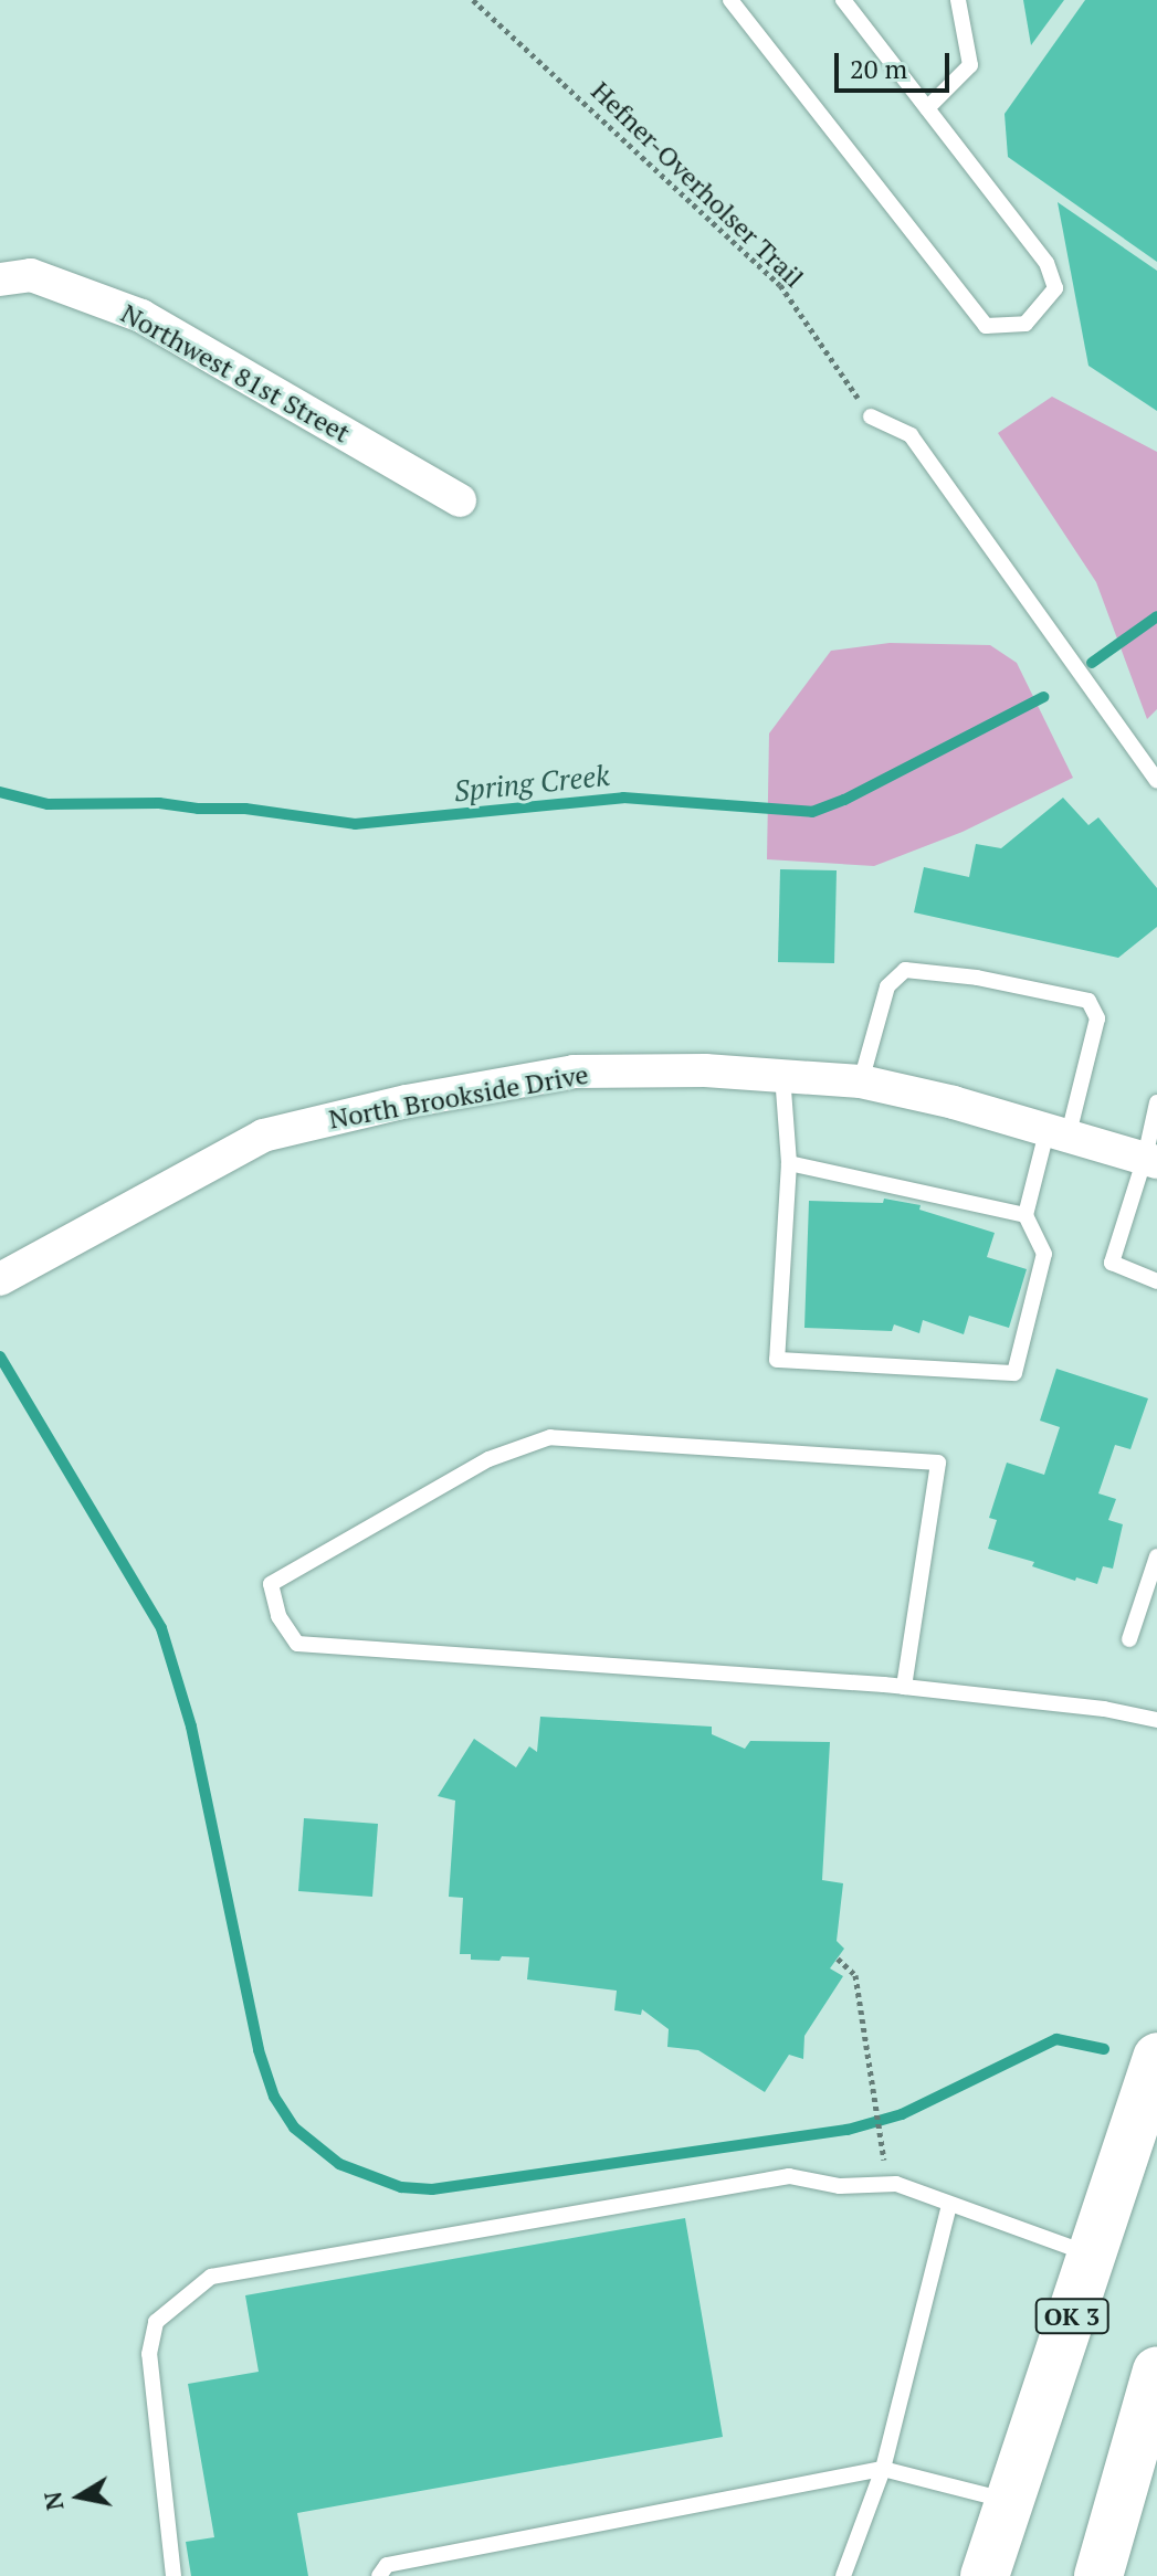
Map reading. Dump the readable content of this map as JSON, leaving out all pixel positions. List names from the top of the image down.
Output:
{
  "streets": {
    "highway": ["OK 3"],
    "street": ["Northwest 81st Street", "North Brookside Drive"],
    "path": ["Hefner-Overholser Trail"]
  },
  "water": ["Spring Creek"],
  "scale_bar": "20 m",
  "north": "left"
}
